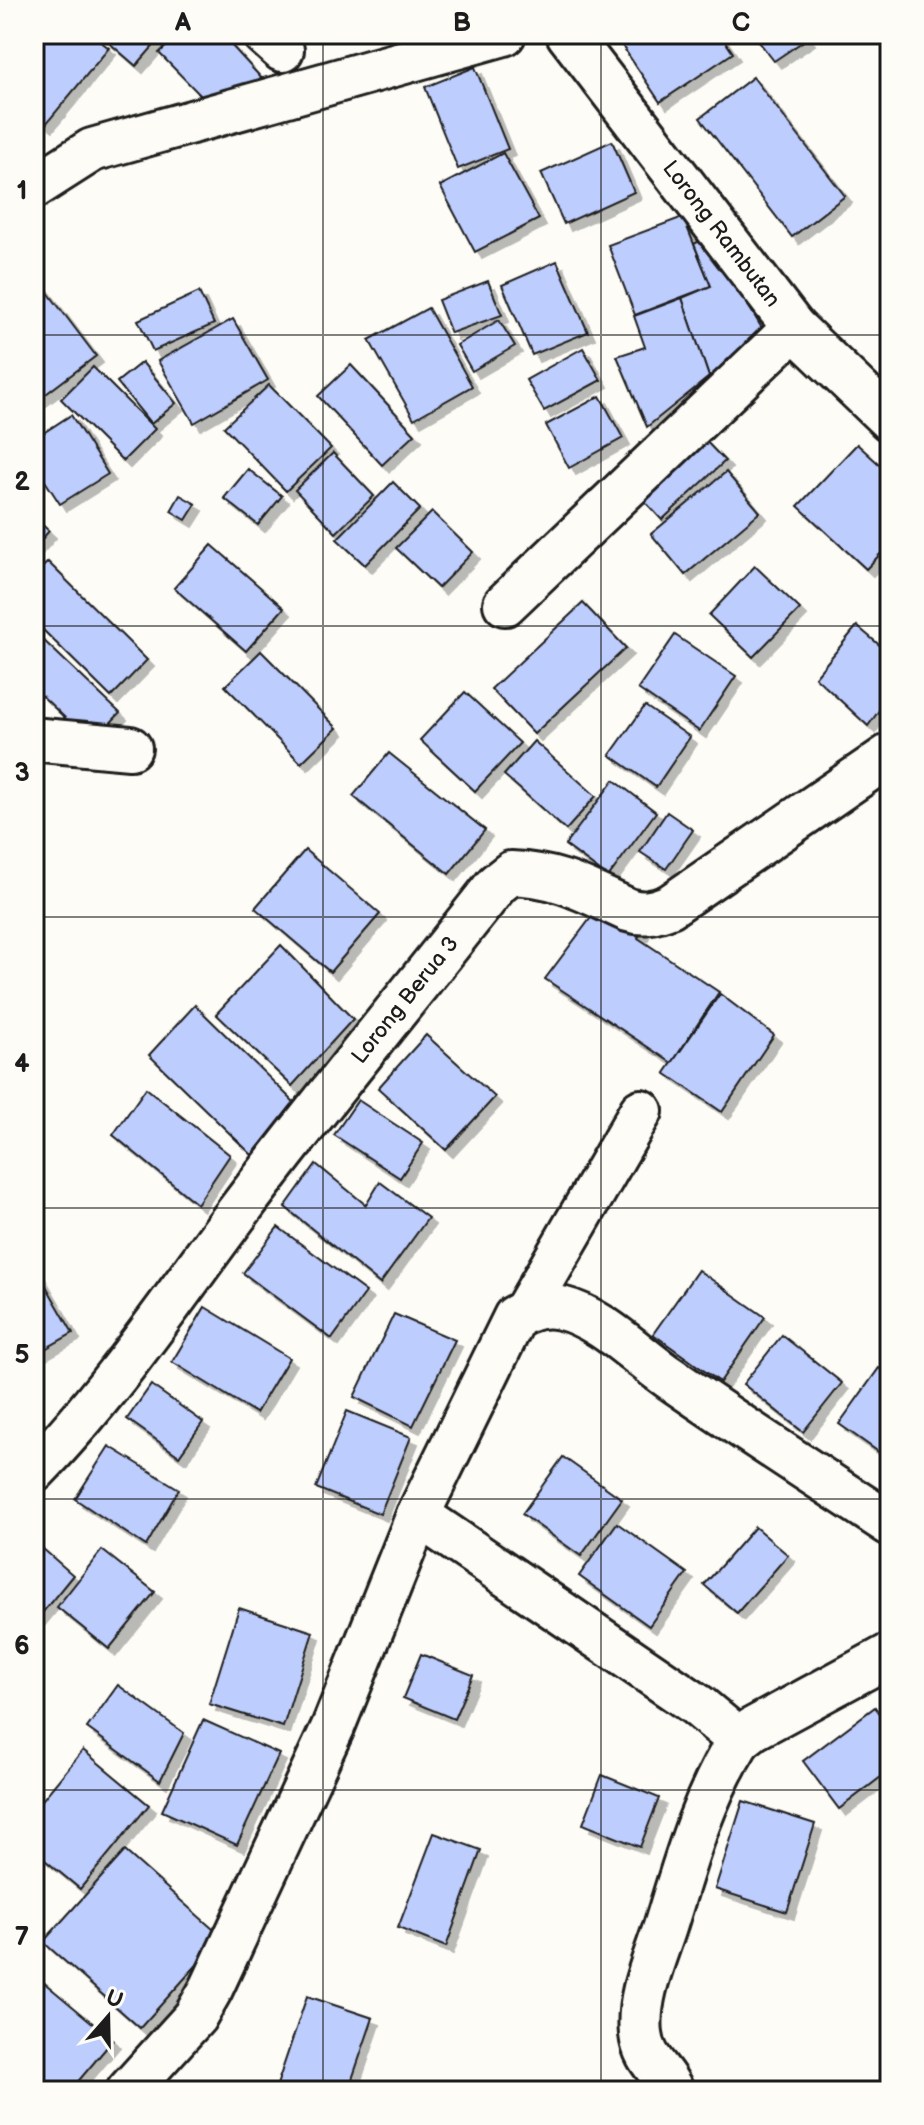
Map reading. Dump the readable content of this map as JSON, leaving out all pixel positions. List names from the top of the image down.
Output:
{
  "streets": {
    "street": ["Lorong Rambutan", "Lorong Berua 3"]
  },
  "north": "top",
  "grid": {
    "columns": ["A", "B", "C"],
    "rows": [
      "1",
      "2",
      "3",
      "4",
      "5",
      "6",
      "7"
    ]
  }
}
